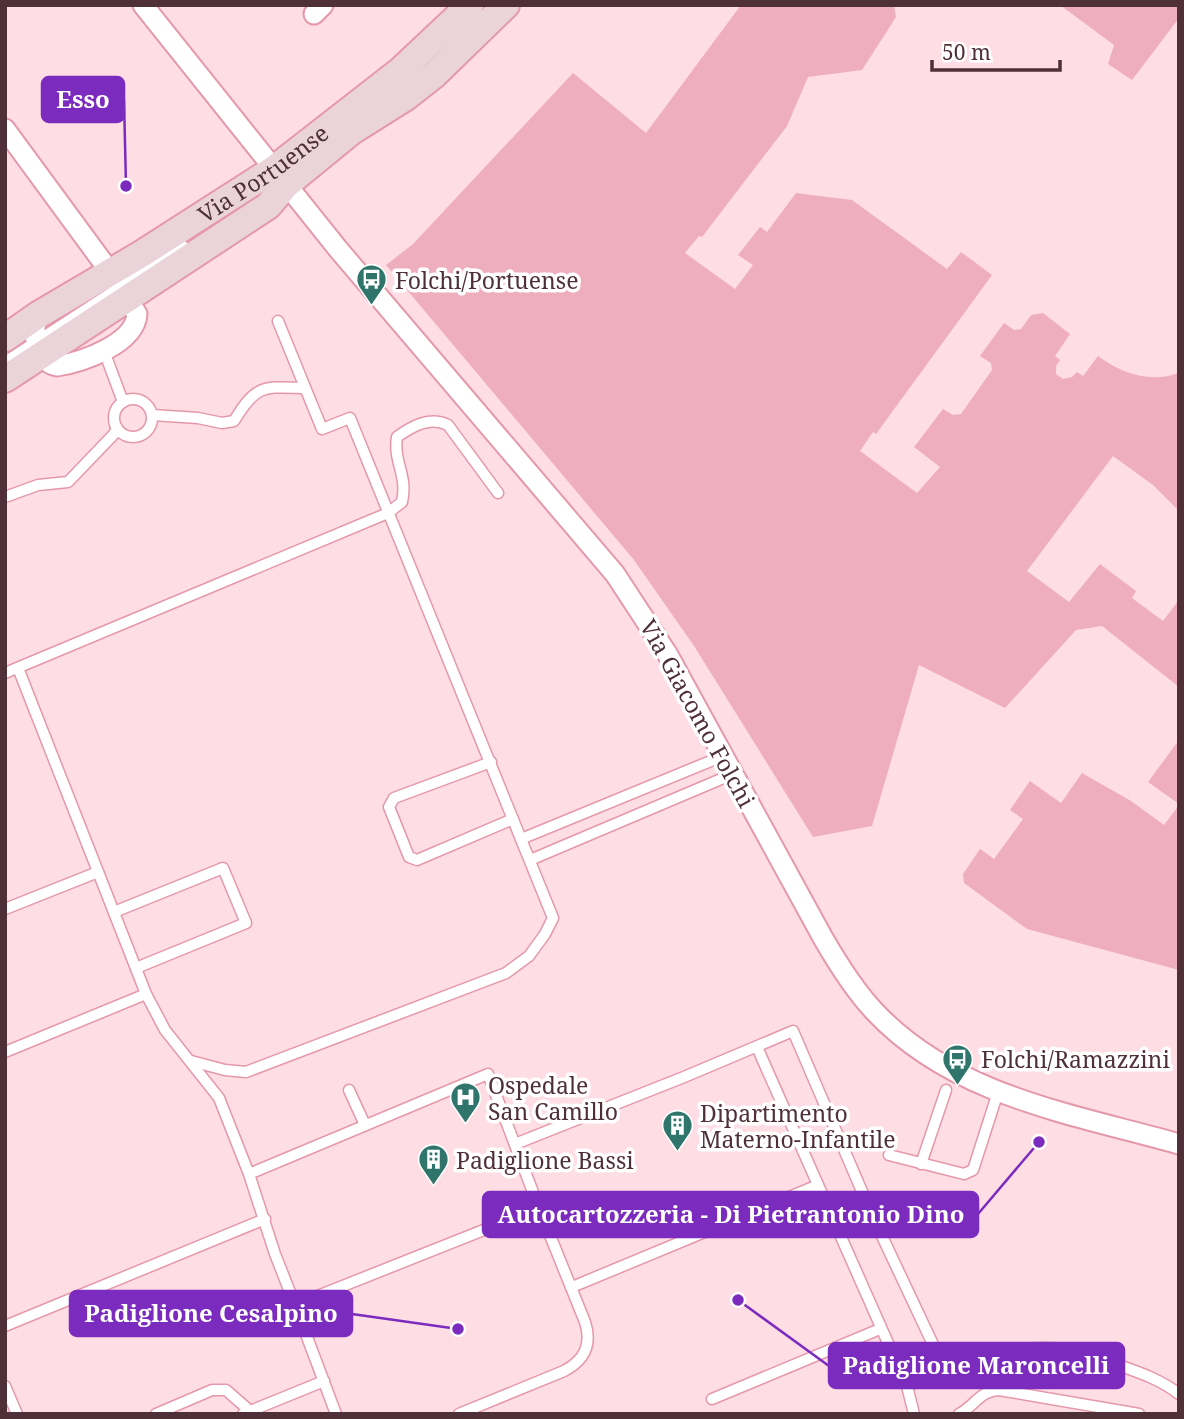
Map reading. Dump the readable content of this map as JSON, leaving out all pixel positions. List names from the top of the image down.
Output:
{
  "streets": {
    "main road": ["Via Portuense"],
    "street": ["Via Giacomo Folchi"]
  },
  "crossings": [
    ["Via Portuense", "Via Giacomo Folchi"]
  ],
  "places": {
    "other": [
      "Esso",
      "Autocartozzeria - Di Pietrantonio Dino",
      "Padiglione Maroncelli",
      "Padiglione Cesalpino"
    ],
    "bus stop": ["Folchi/Portuense", "Folchi/Ramazzini"],
    "hospital": ["Ospedale San Camillo"],
    "building": ["Dipartimento Materno-Infantile", "Padiglione Bassi"]
  },
  "scale_bar": "50 m"
}
